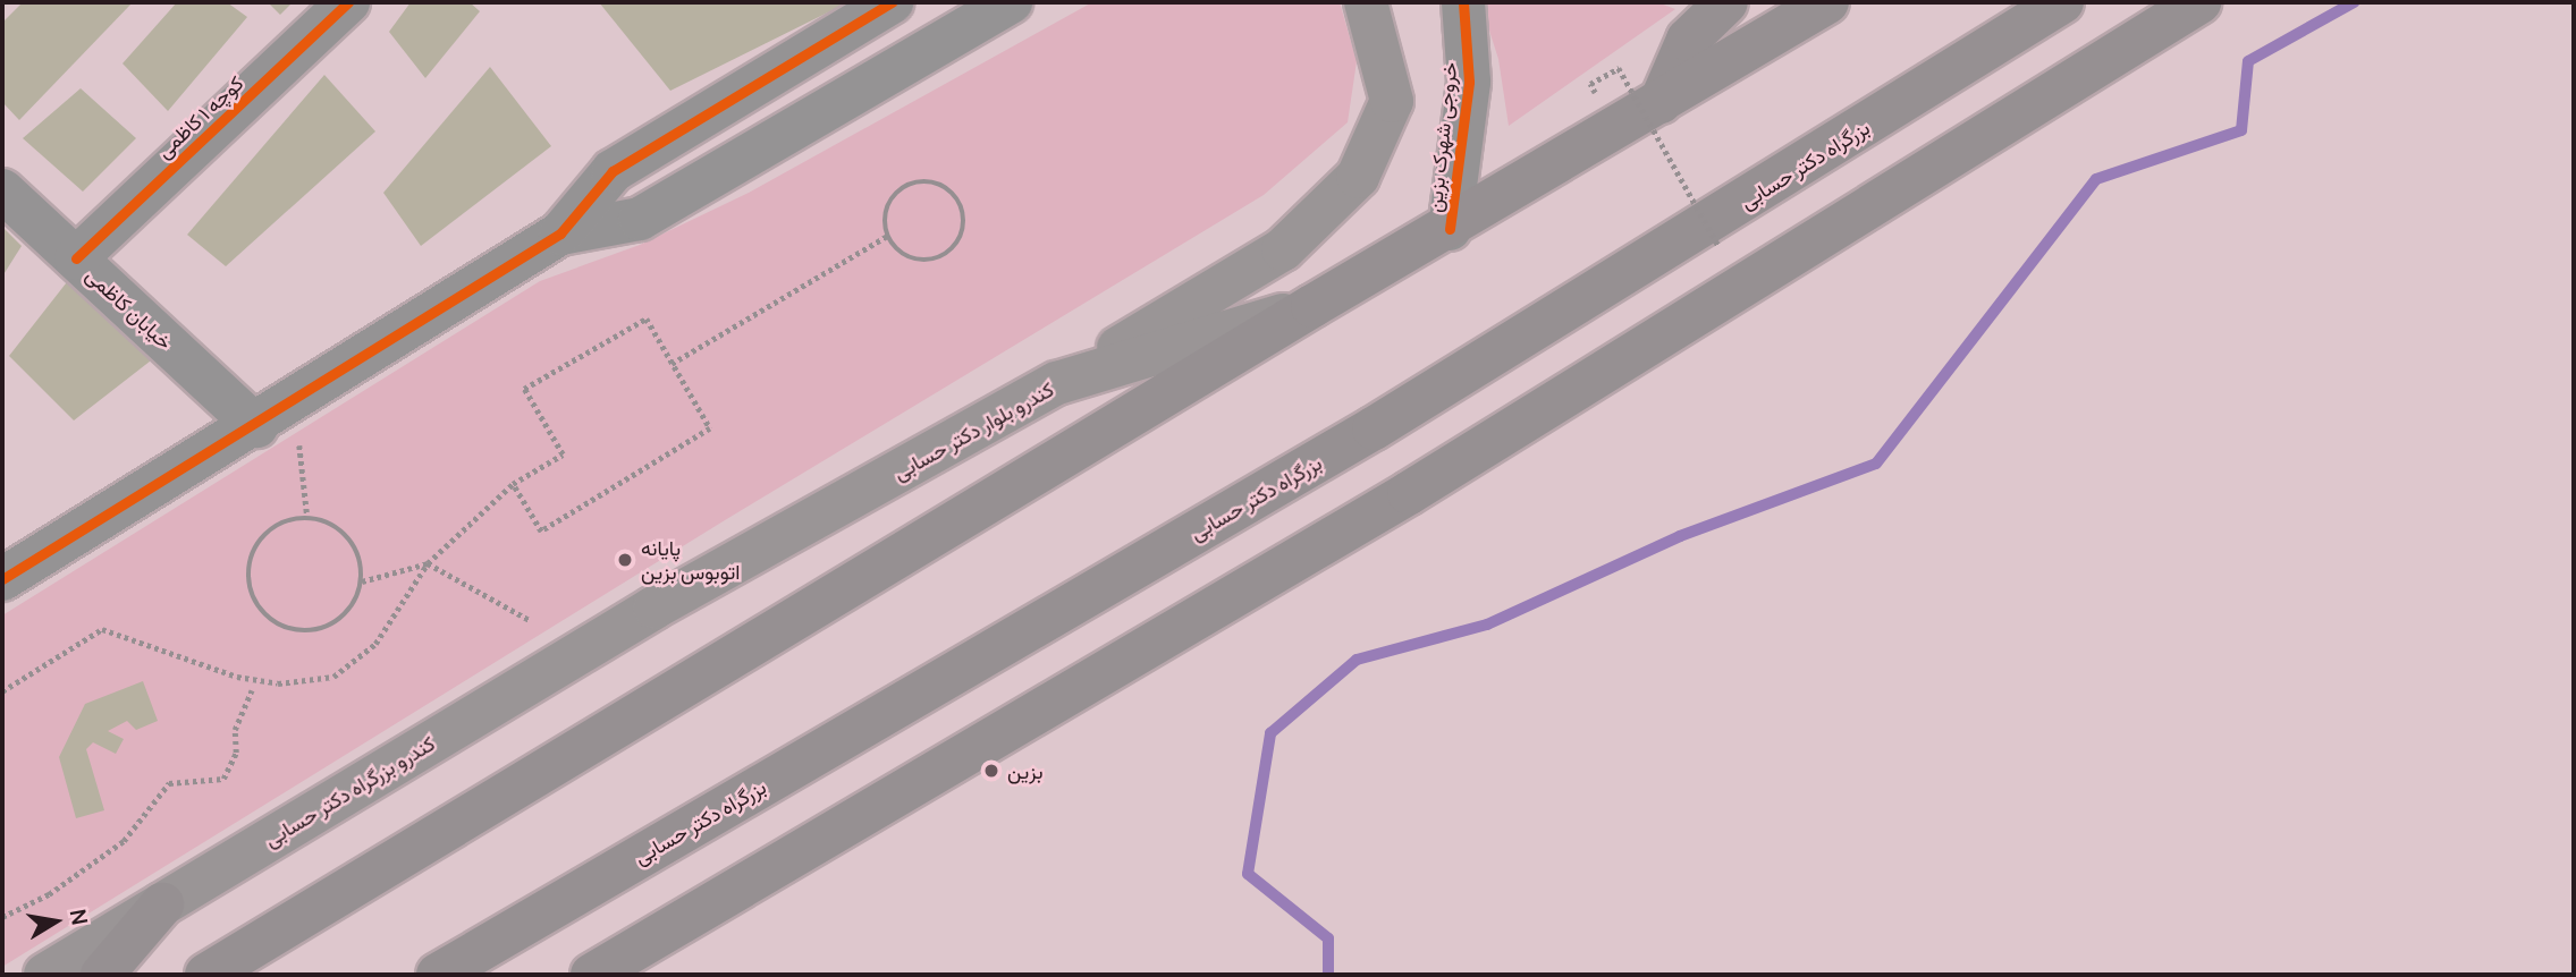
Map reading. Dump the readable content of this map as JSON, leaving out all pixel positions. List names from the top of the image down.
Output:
{
  "streets": {
    "highway": ["بزرگراه دکتر حسابی"],
    "main road": ["کندرو بلوار دکتر حسابی", "کندرو بزرگراه دکتر حسابی"],
    "street": ["کوچه ۱ کاظمی", "خروجی شهرک بزین", "خیابان کاظمی"]
  },
  "crossings": [
    ["کوچه ۱ کاظمی", "خیابان کاظمی"],
    ["کندرو بلوار دکتر حسابی", "کندرو بزرگراه دکتر حسابی"]
  ],
  "places": ["پایانه اتوبوس بزین", "بزین"],
  "north": "right"
}
